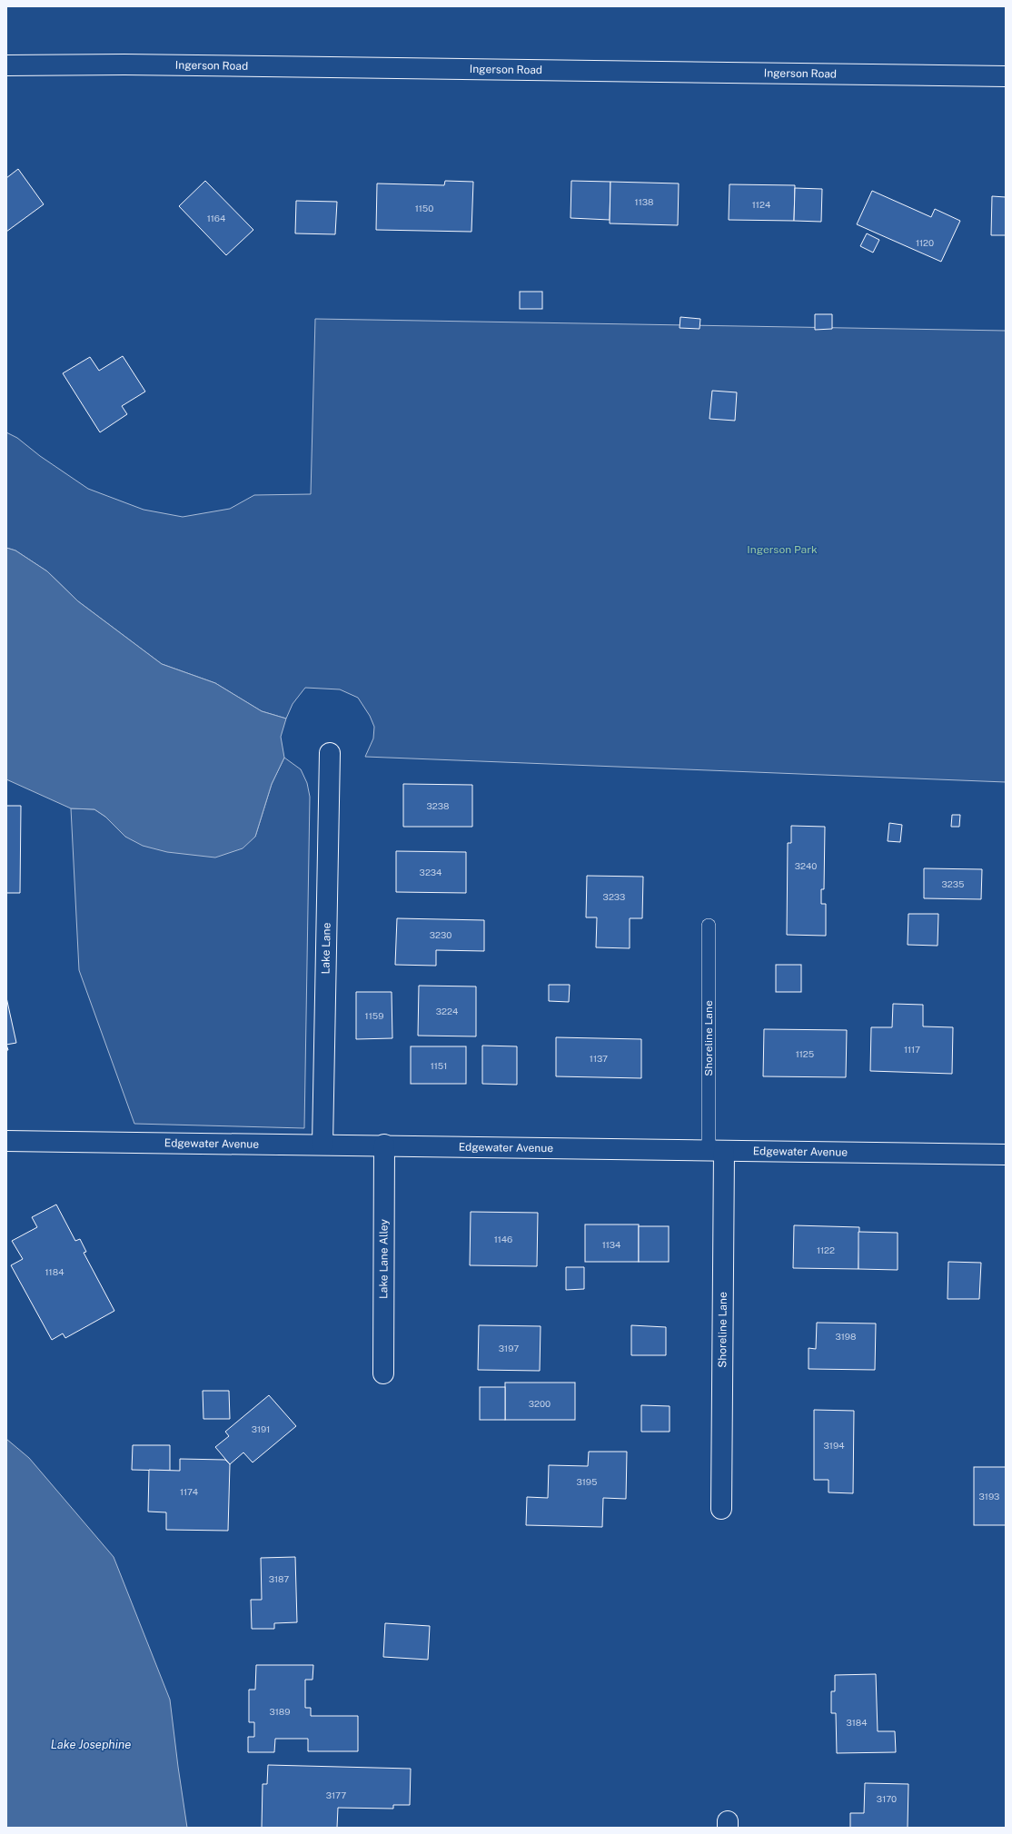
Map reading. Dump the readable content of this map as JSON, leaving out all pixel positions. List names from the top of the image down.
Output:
{
  "streets": {
    "street": [
      "Ingerson Road",
      "Lake Lane",
      "Shoreline Lane",
      "Edgewater Avenue",
      "Lake Lane Alley"
    ]
  },
  "crossings": [
    ["Lake Lane", "Edgewater Avenue"],
    ["Shoreline Lane", "Edgewater Avenue"],
    ["Edgewater Avenue", "Lake Lane Alley"]
  ],
  "water": ["Lake Josephine"],
  "parks": ["Ingerson Park"],
  "house_numbers": [
    "1138",
    "1124",
    "1150",
    "1164",
    "1120",
    "3238",
    "3240",
    "3234",
    "3235",
    "3233",
    "3230",
    "3224",
    "1159",
    "1117",
    "1125",
    "1137",
    "1151",
    "1146",
    "1134",
    "1122",
    "1184",
    "3198",
    "3197",
    "3200",
    "3191",
    "3194",
    "3195",
    "1174",
    "3193",
    "3187",
    "3189",
    "3184",
    "3177",
    "3170"
  ]
}
